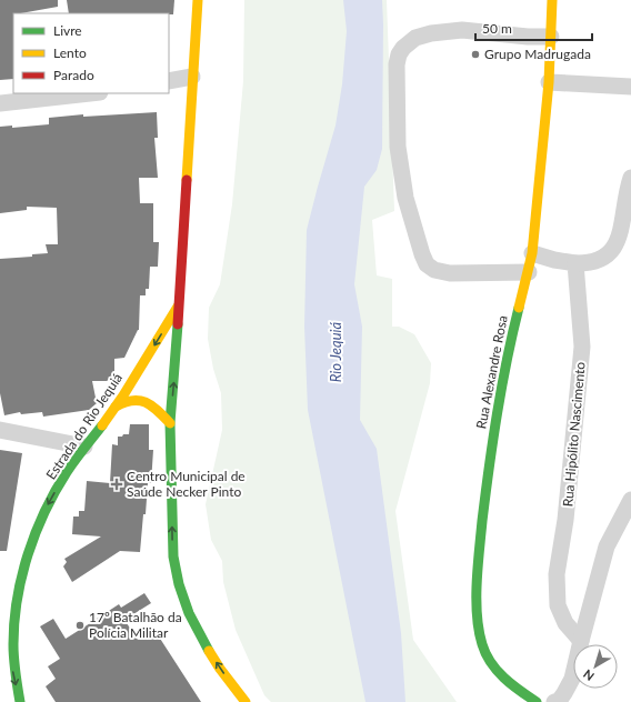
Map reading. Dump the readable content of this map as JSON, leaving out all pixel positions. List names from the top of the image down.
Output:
{
  "streets": {
    "main road": ["Rua Alexandre Rosa", "Estrada do Rio Jequiá"],
    "street": ["Rua Hipólito Nascimento"]
  },
  "water": ["Rio Jequiá"],
  "places": {
    "other": ["Grupo Madrugada", "17º Batalhão da Polícia Militar"],
    "health": ["Centro Municipal de Saúde Necker Pinto"]
  },
  "legend": ["Livre", "Lento", "Parado"],
  "scale_bar": "50 m",
  "north": "bottom left"
}
